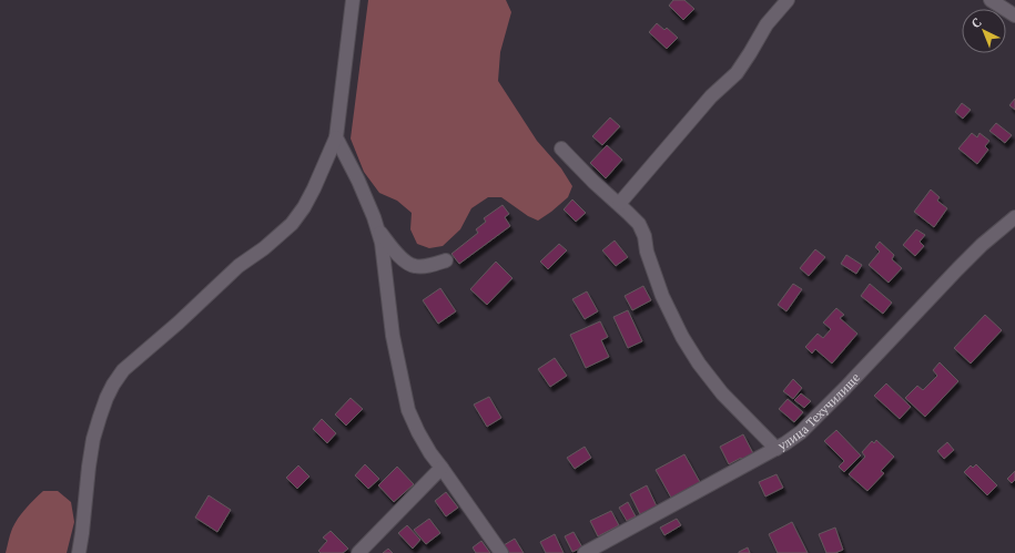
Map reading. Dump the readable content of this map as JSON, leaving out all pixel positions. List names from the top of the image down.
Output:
{
  "streets": {
    "street": ["улица Техучилище"]
  },
  "north": "top left"
}
